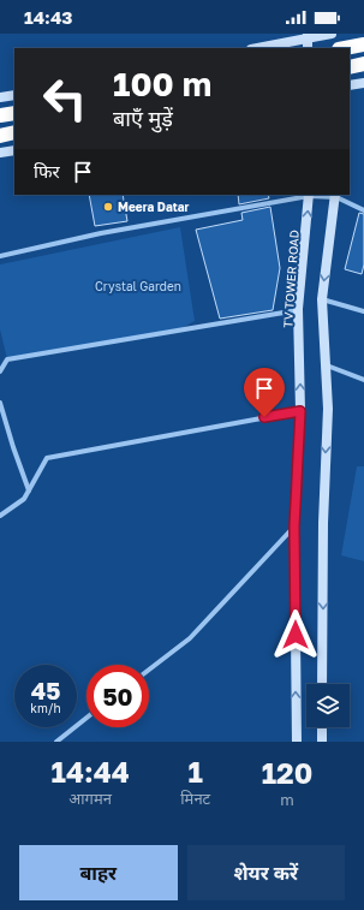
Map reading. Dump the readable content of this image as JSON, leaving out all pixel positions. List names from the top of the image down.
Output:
{
  "streets": {
    "main road": ["TV TOWER ROAD"]
  },
  "parks": ["Crystal Garden"],
  "places": ["Meera Datar"],
  "page": {
    "status": "14:43",
    "turn": ["100 m", "बाएँ मुड़ें"],
    "then": "फिर",
    "speed": "45 km/h",
    "limit": "50",
    "eta": [
      "14:44",
      "आगमन",
      "1",
      "मिनट",
      "120",
      "m"
    ],
    "buttons": ["बाहर", "शेयर करें"]
  }
}
